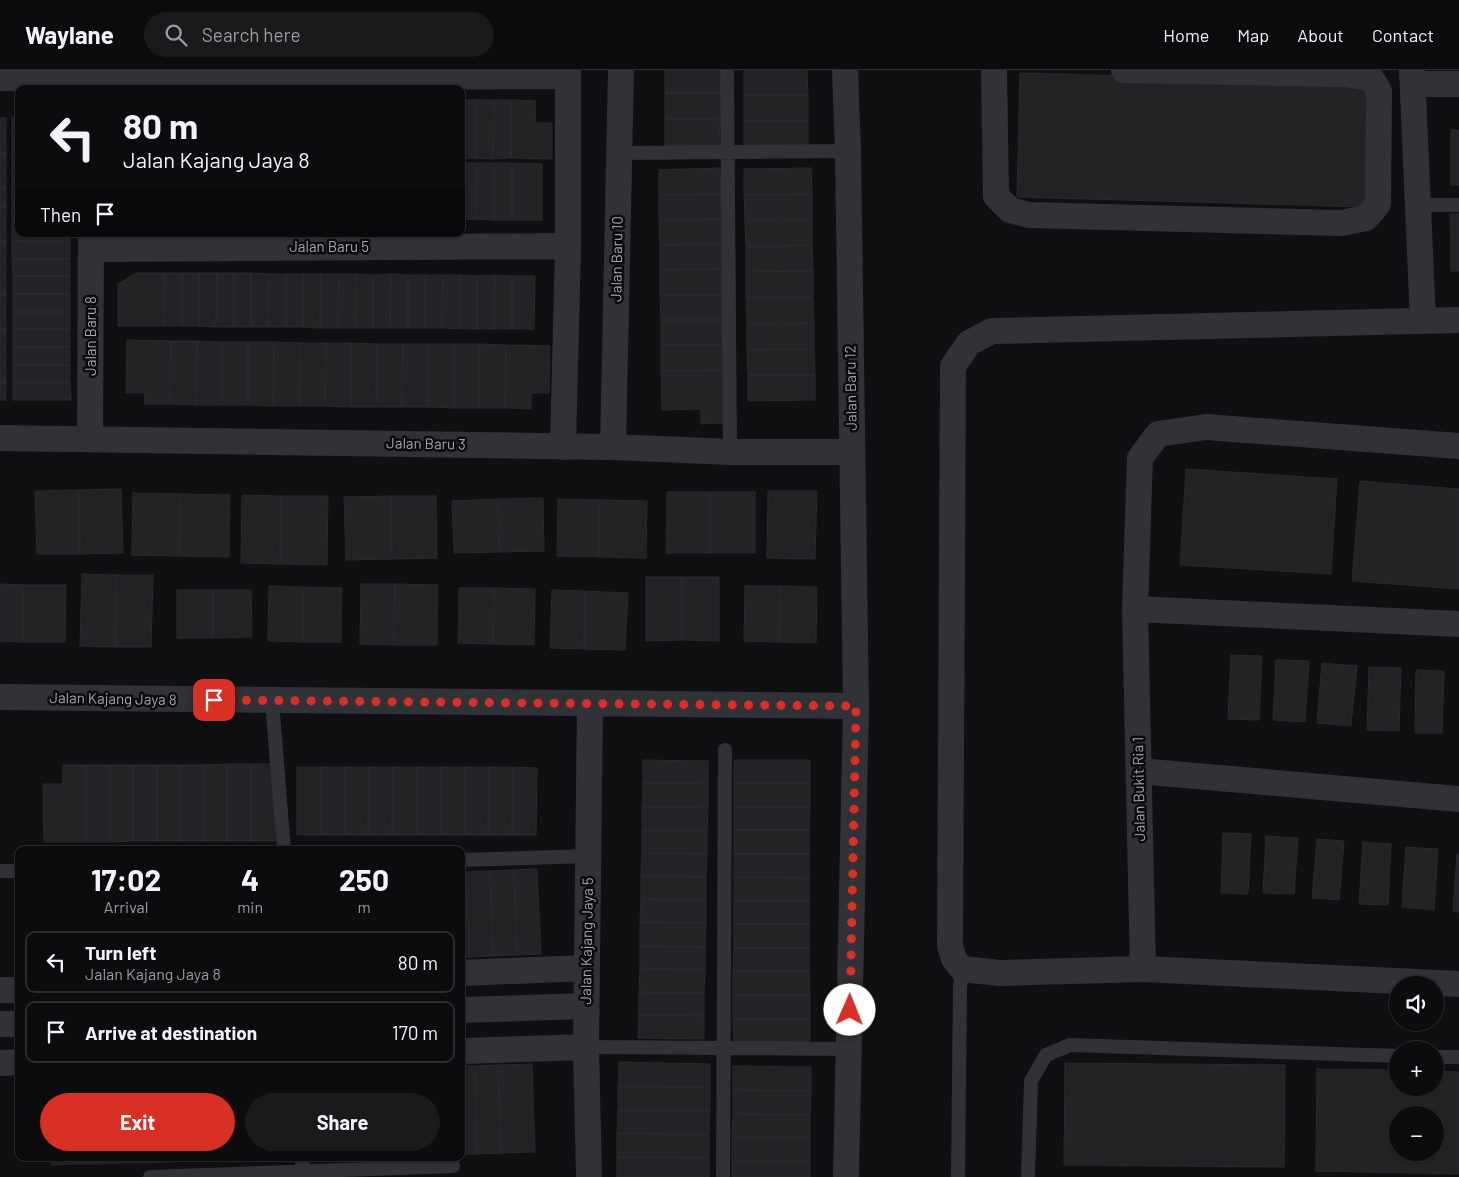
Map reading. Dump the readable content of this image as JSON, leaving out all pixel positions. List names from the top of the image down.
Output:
{
  "streets": {
    "street": [
      "Jalan Baru 5",
      "Jalan Baru 10",
      "Jalan Baru 8",
      "Jalan Baru 12",
      "Jalan Baru 3",
      "Jalan Kajang Jaya 8",
      "Jalan Bukit Ria 1",
      "Jalan Kajang Jaya 5"
    ]
  },
  "crossings": [
    ["Jalan Baru 5", "Jalan Baru 8"],
    ["Jalan Baru 10", "Jalan Baru 3"],
    ["Jalan Baru 8", "Jalan Baru 3"],
    ["Jalan Baru 12", "Jalan Baru 3"],
    ["Jalan Baru 12", "Jalan Kajang Jaya 8"],
    ["Jalan Kajang Jaya 8", "Jalan Kajang Jaya 5"]
  ],
  "page": {
    "header": "Waylane",
    "search": "Search here",
    "nav": [
      "Home",
      "Map",
      "About",
      "Contact"
    ],
    "turn": ["80 m", "Jalan Kajang Jaya 8"],
    "then": "Then",
    "eta": [
      "17:02",
      "Arrival",
      "4",
      "min",
      "250",
      "m"
    ],
    "list": [
      {
        "name": "Turn left",
        "note": "Jalan Kajang Jaya 8",
        "value": "80 m"
      },
      {
        "name": "Arrive at destination",
        "value": "170 m"
      }
    ],
    "map_buttons": ["+", "−"],
    "buttons": ["Exit", "Share"]
  }
}
